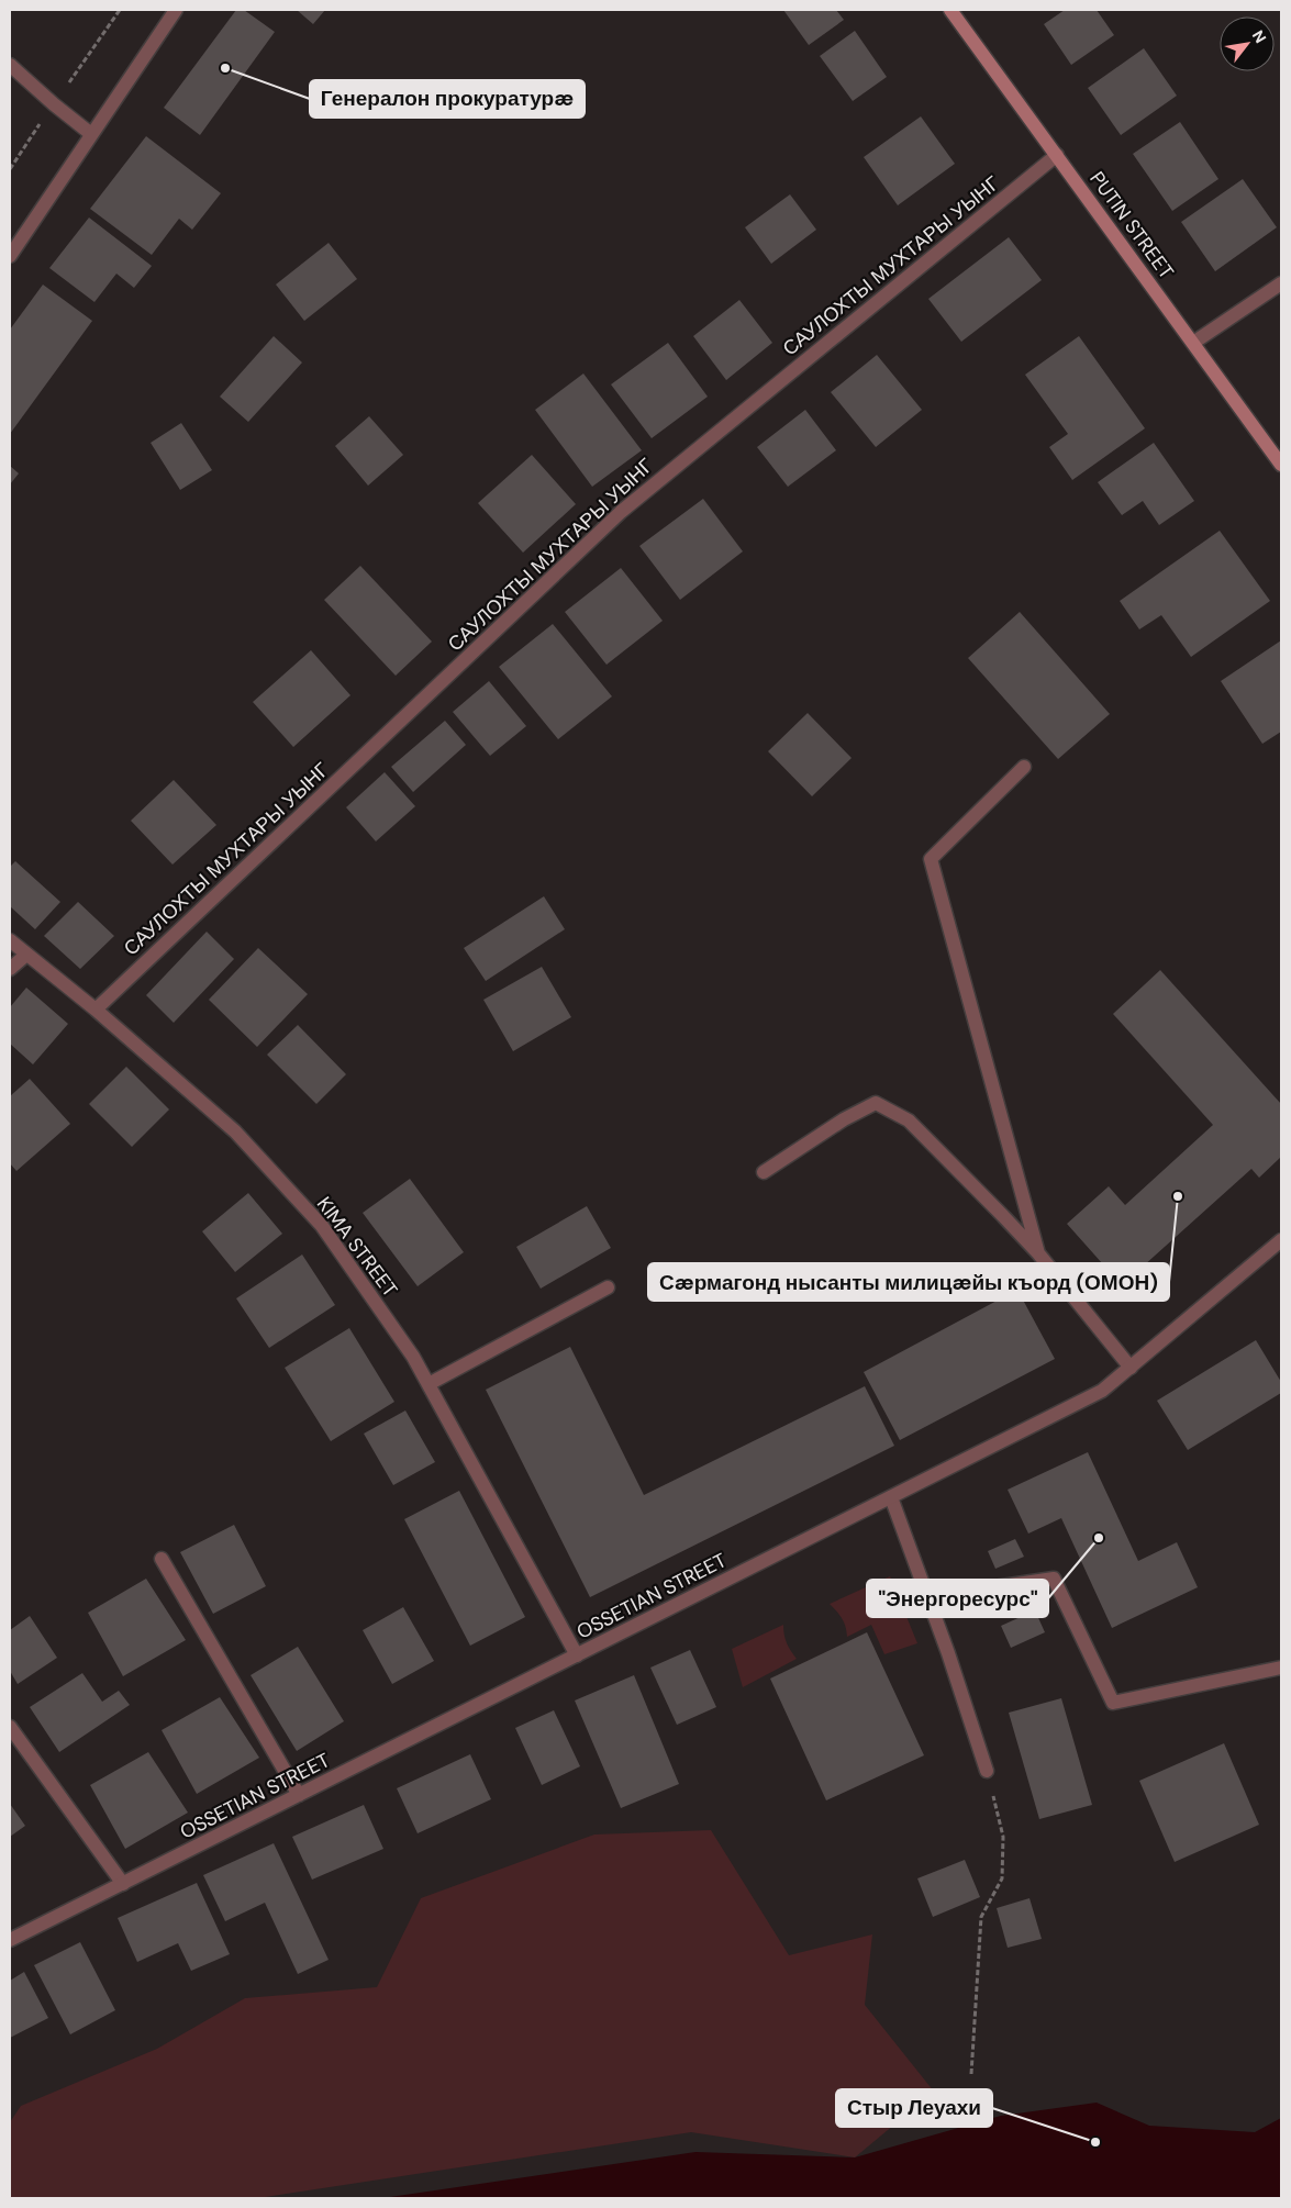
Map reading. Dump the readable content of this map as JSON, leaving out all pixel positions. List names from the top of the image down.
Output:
{
  "streets": {
    "main road": ["PUTIN STREET"],
    "street": ["САУЛОХТЫ МУХТАРЫ УЫНГ", "KIMA STREET", "OSSETIAN STREET"]
  },
  "crossings": [
    ["PUTIN STREET", "САУЛОХТЫ МУХТАРЫ УЫНГ"],
    ["САУЛОХТЫ МУХТАРЫ УЫНГ", "KIMA STREET"],
    ["KIMA STREET", "OSSETIAN STREET"]
  ],
  "places": [
    "Генералон прокуратурæ",
    "Сæрмагонд нысанты милицæйы къорд (ОМОН)",
    "\"Энергоресурс\"",
    "Стыр Леуахи"
  ],
  "north": "top right"
}
